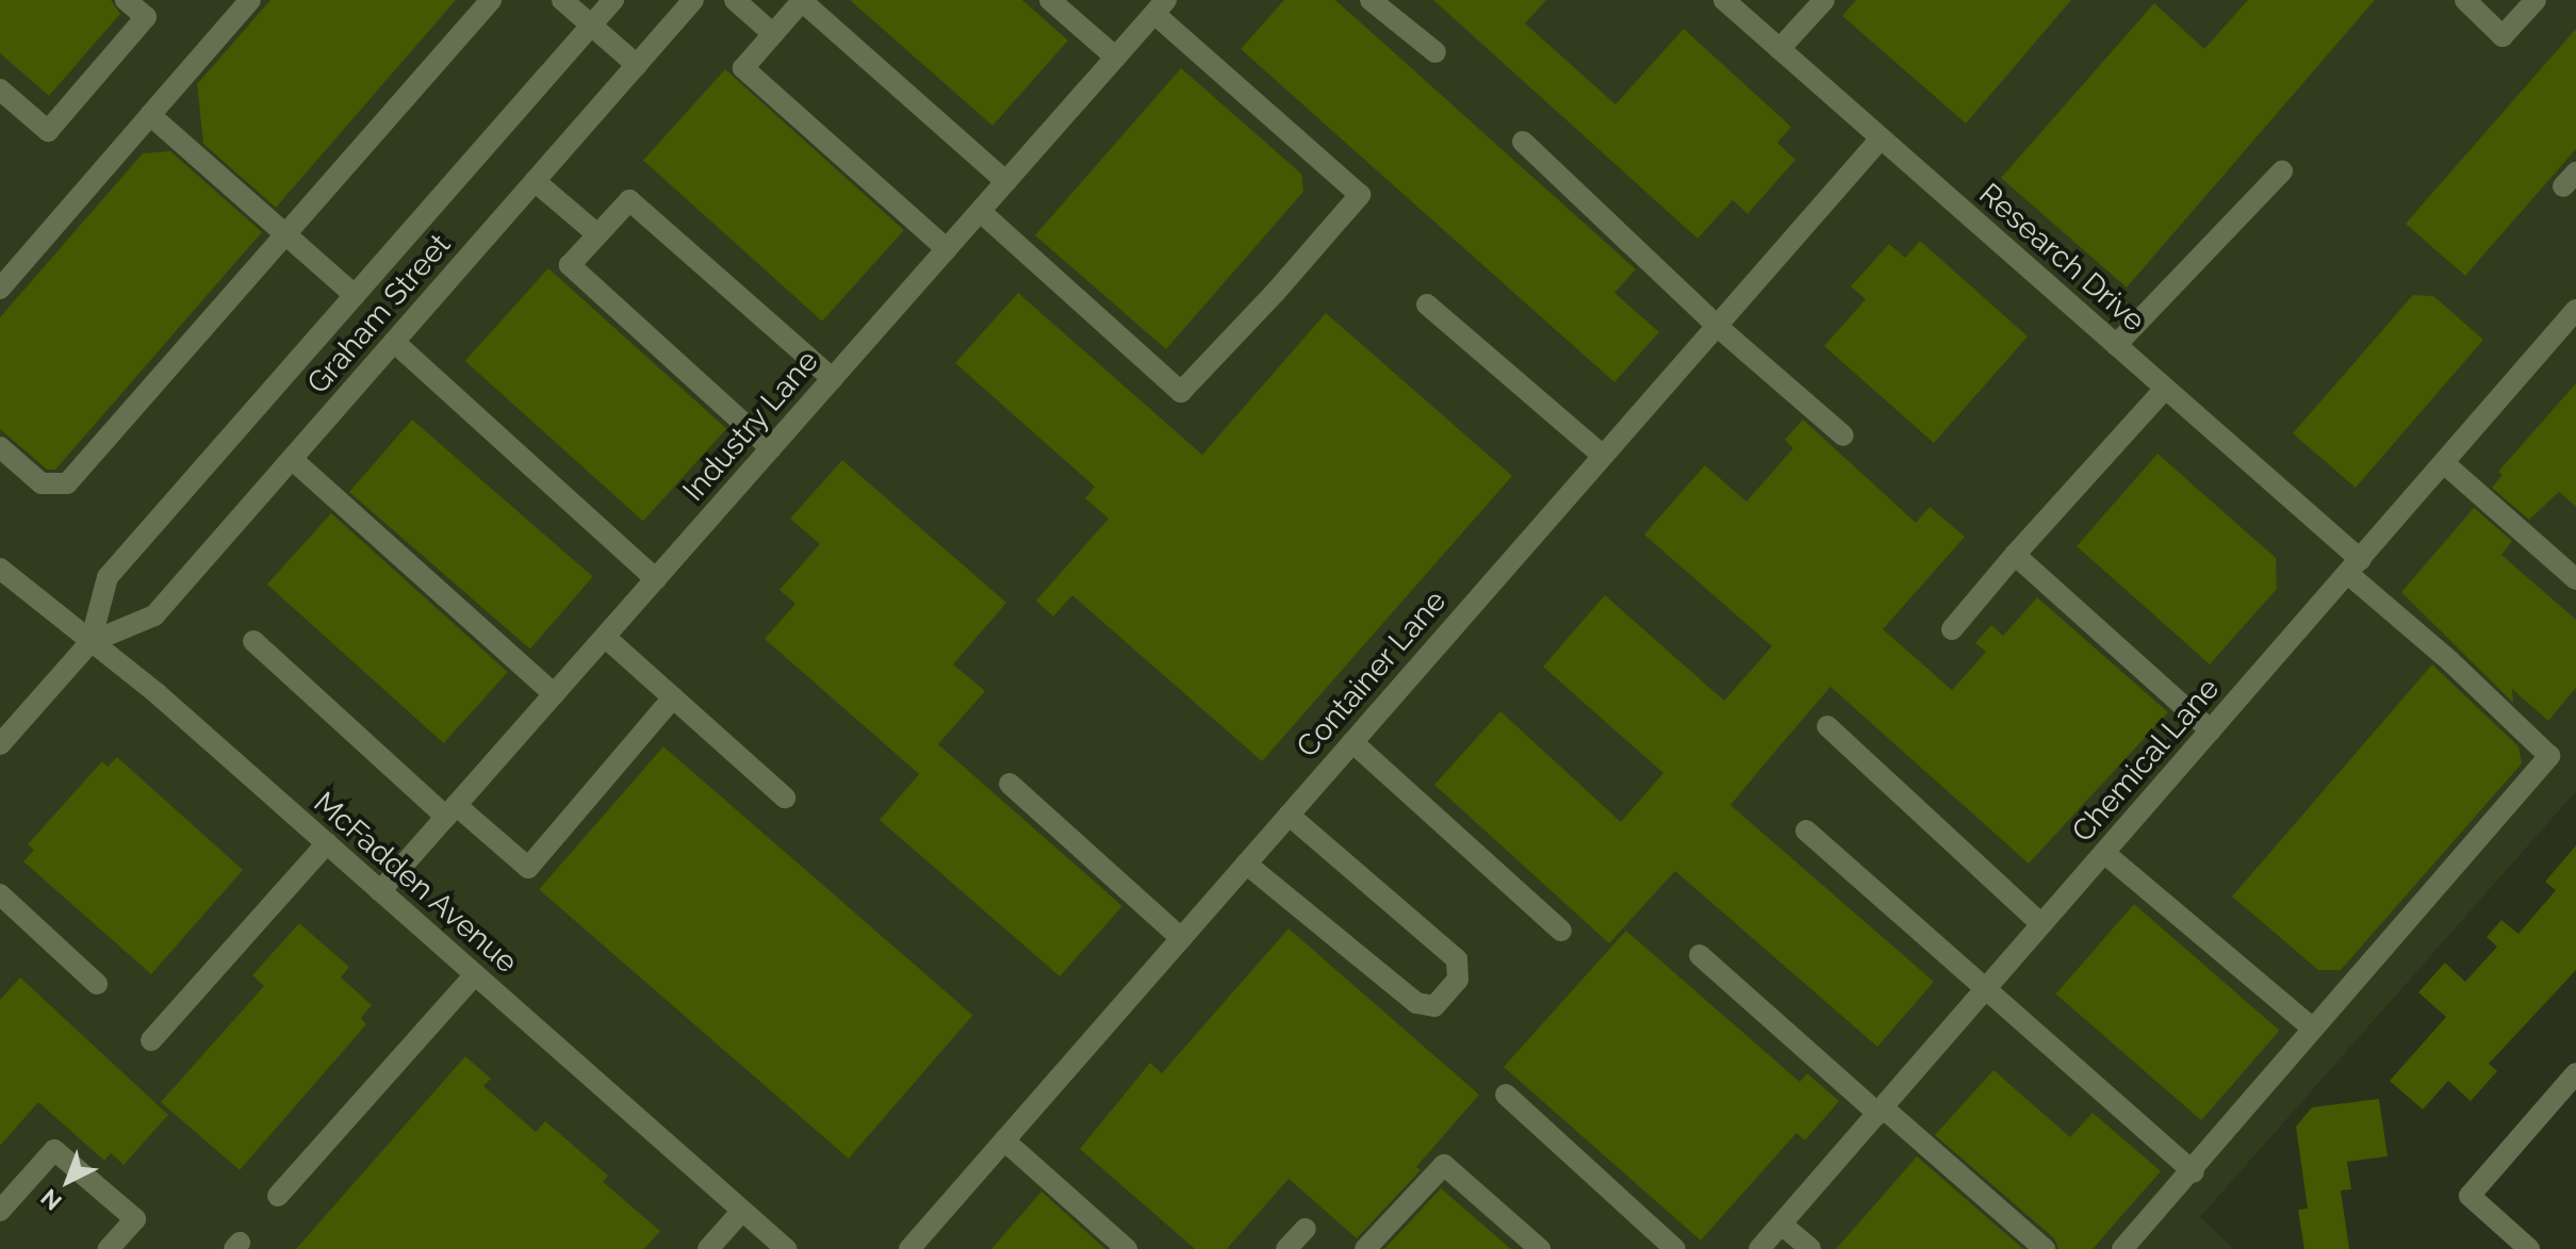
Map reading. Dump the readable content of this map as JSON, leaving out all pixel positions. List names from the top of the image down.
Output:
{
  "streets": {
    "street": [
      "Research Drive",
      "Graham Street",
      "Industry Lane",
      "Container Lane",
      "Chemical Lane",
      "McFadden Avenue"
    ]
  },
  "crossings": [
    ["Research Drive", "Container Lane"],
    ["Research Drive", "Chemical Lane"],
    ["Graham Street", "McFadden Avenue"],
    ["Industry Lane", "McFadden Avenue"]
  ],
  "north": "bottom left"
}
